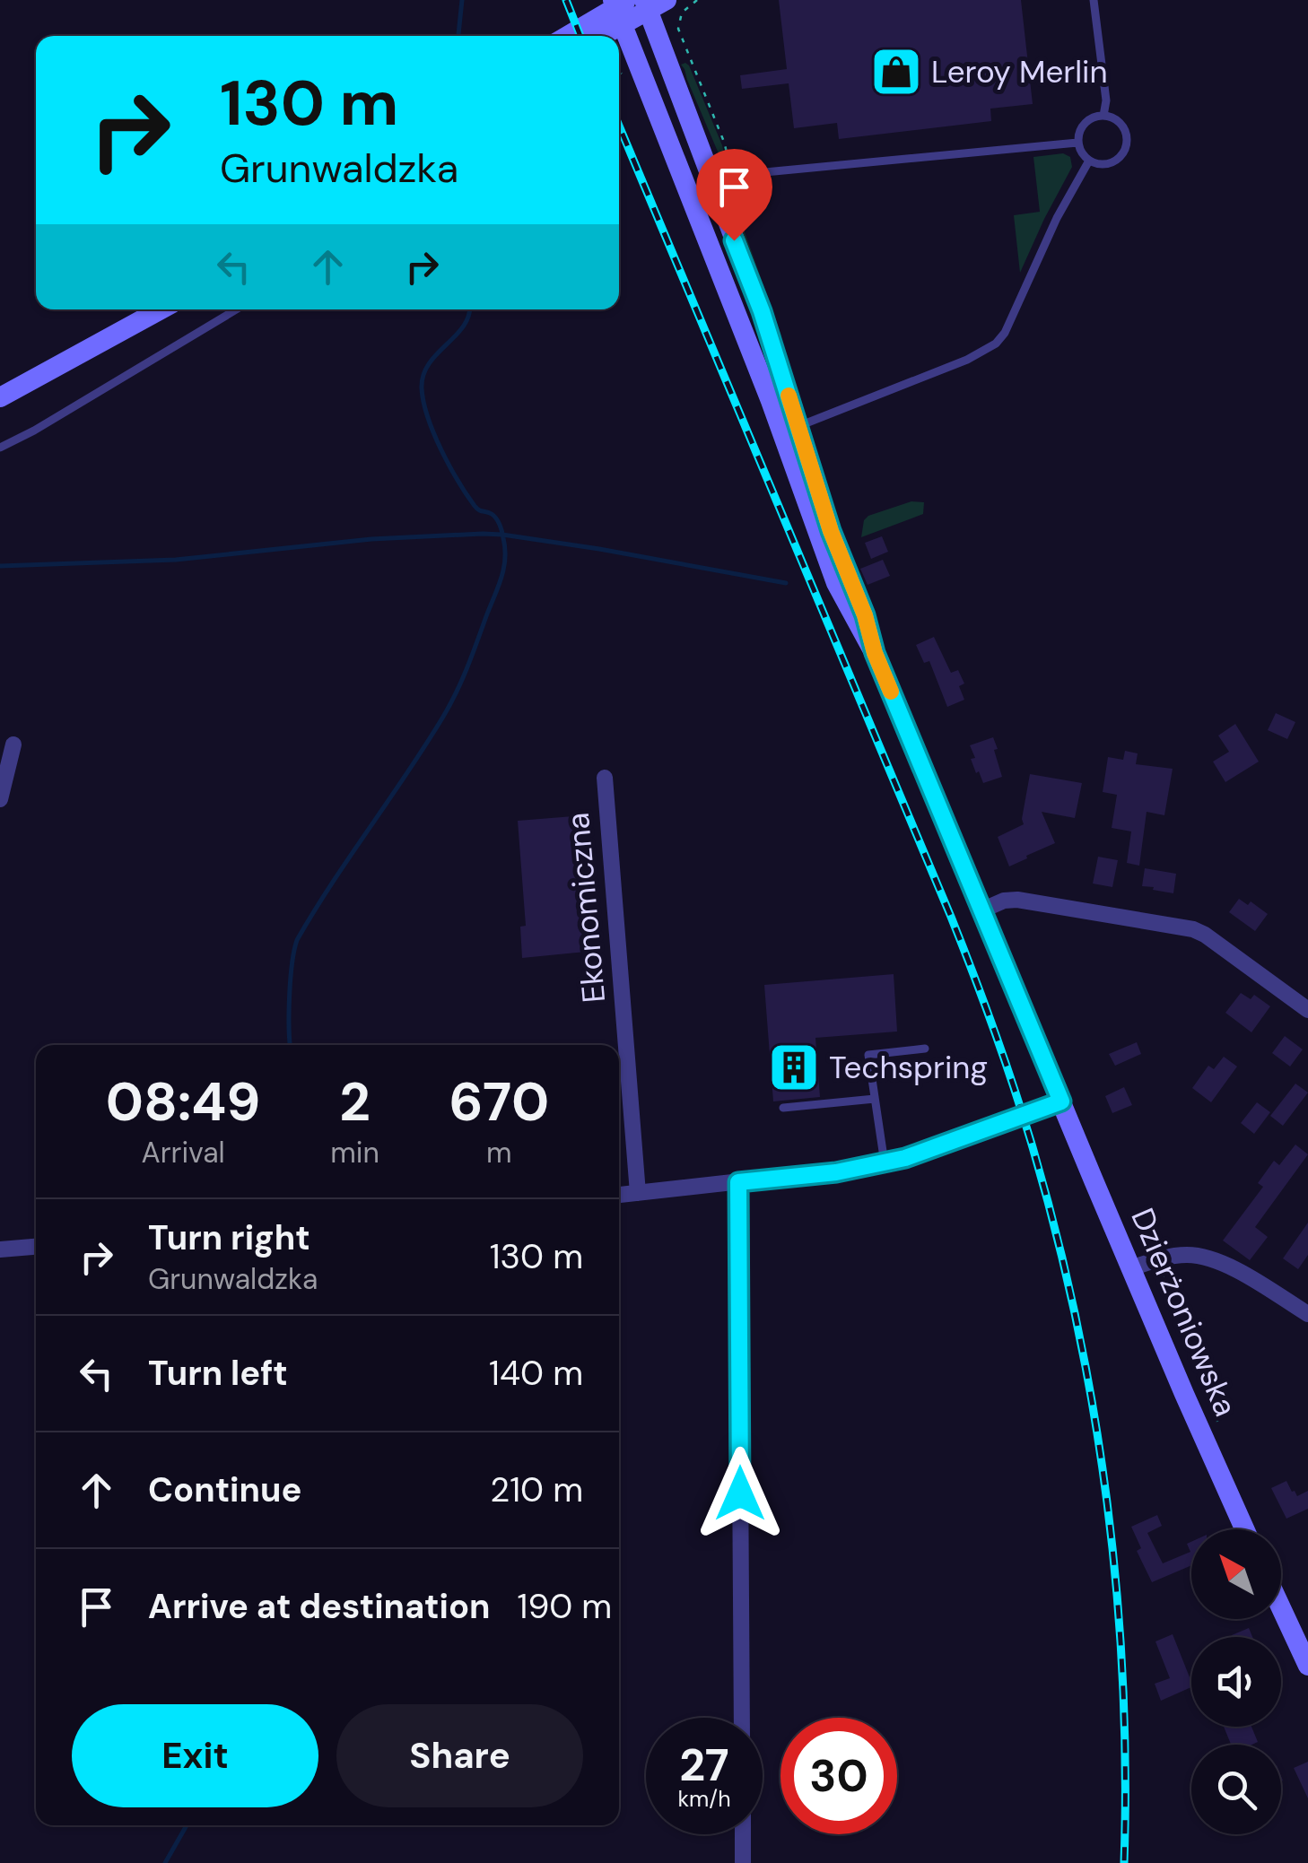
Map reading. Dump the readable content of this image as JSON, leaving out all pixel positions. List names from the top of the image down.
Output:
{
  "streets": {
    "main road": ["Dzierżoniowska"],
    "street": ["Ekonomiczna"]
  },
  "places": {
    "shop": ["Leroy Merlin"],
    "building": ["Techspring"]
  },
  "north": "top left",
  "page": {
    "turn": ["130 m", "Grunwaldzka"],
    "eta": [
      "08:49",
      "Arrival",
      "2",
      "min",
      "670",
      "m"
    ],
    "list": [
      {
        "name": "Turn right",
        "note": "Grunwaldzka",
        "value": "130 m"
      },
      {
        "name": "Turn left",
        "value": "140 m"
      },
      {
        "name": "Continue",
        "value": "210 m"
      },
      {
        "name": "Arrive at destination",
        "value": "190 m"
      }
    ],
    "buttons": ["Exit", "Share"],
    "speed": "27 km/h",
    "limit": "30"
  }
}
